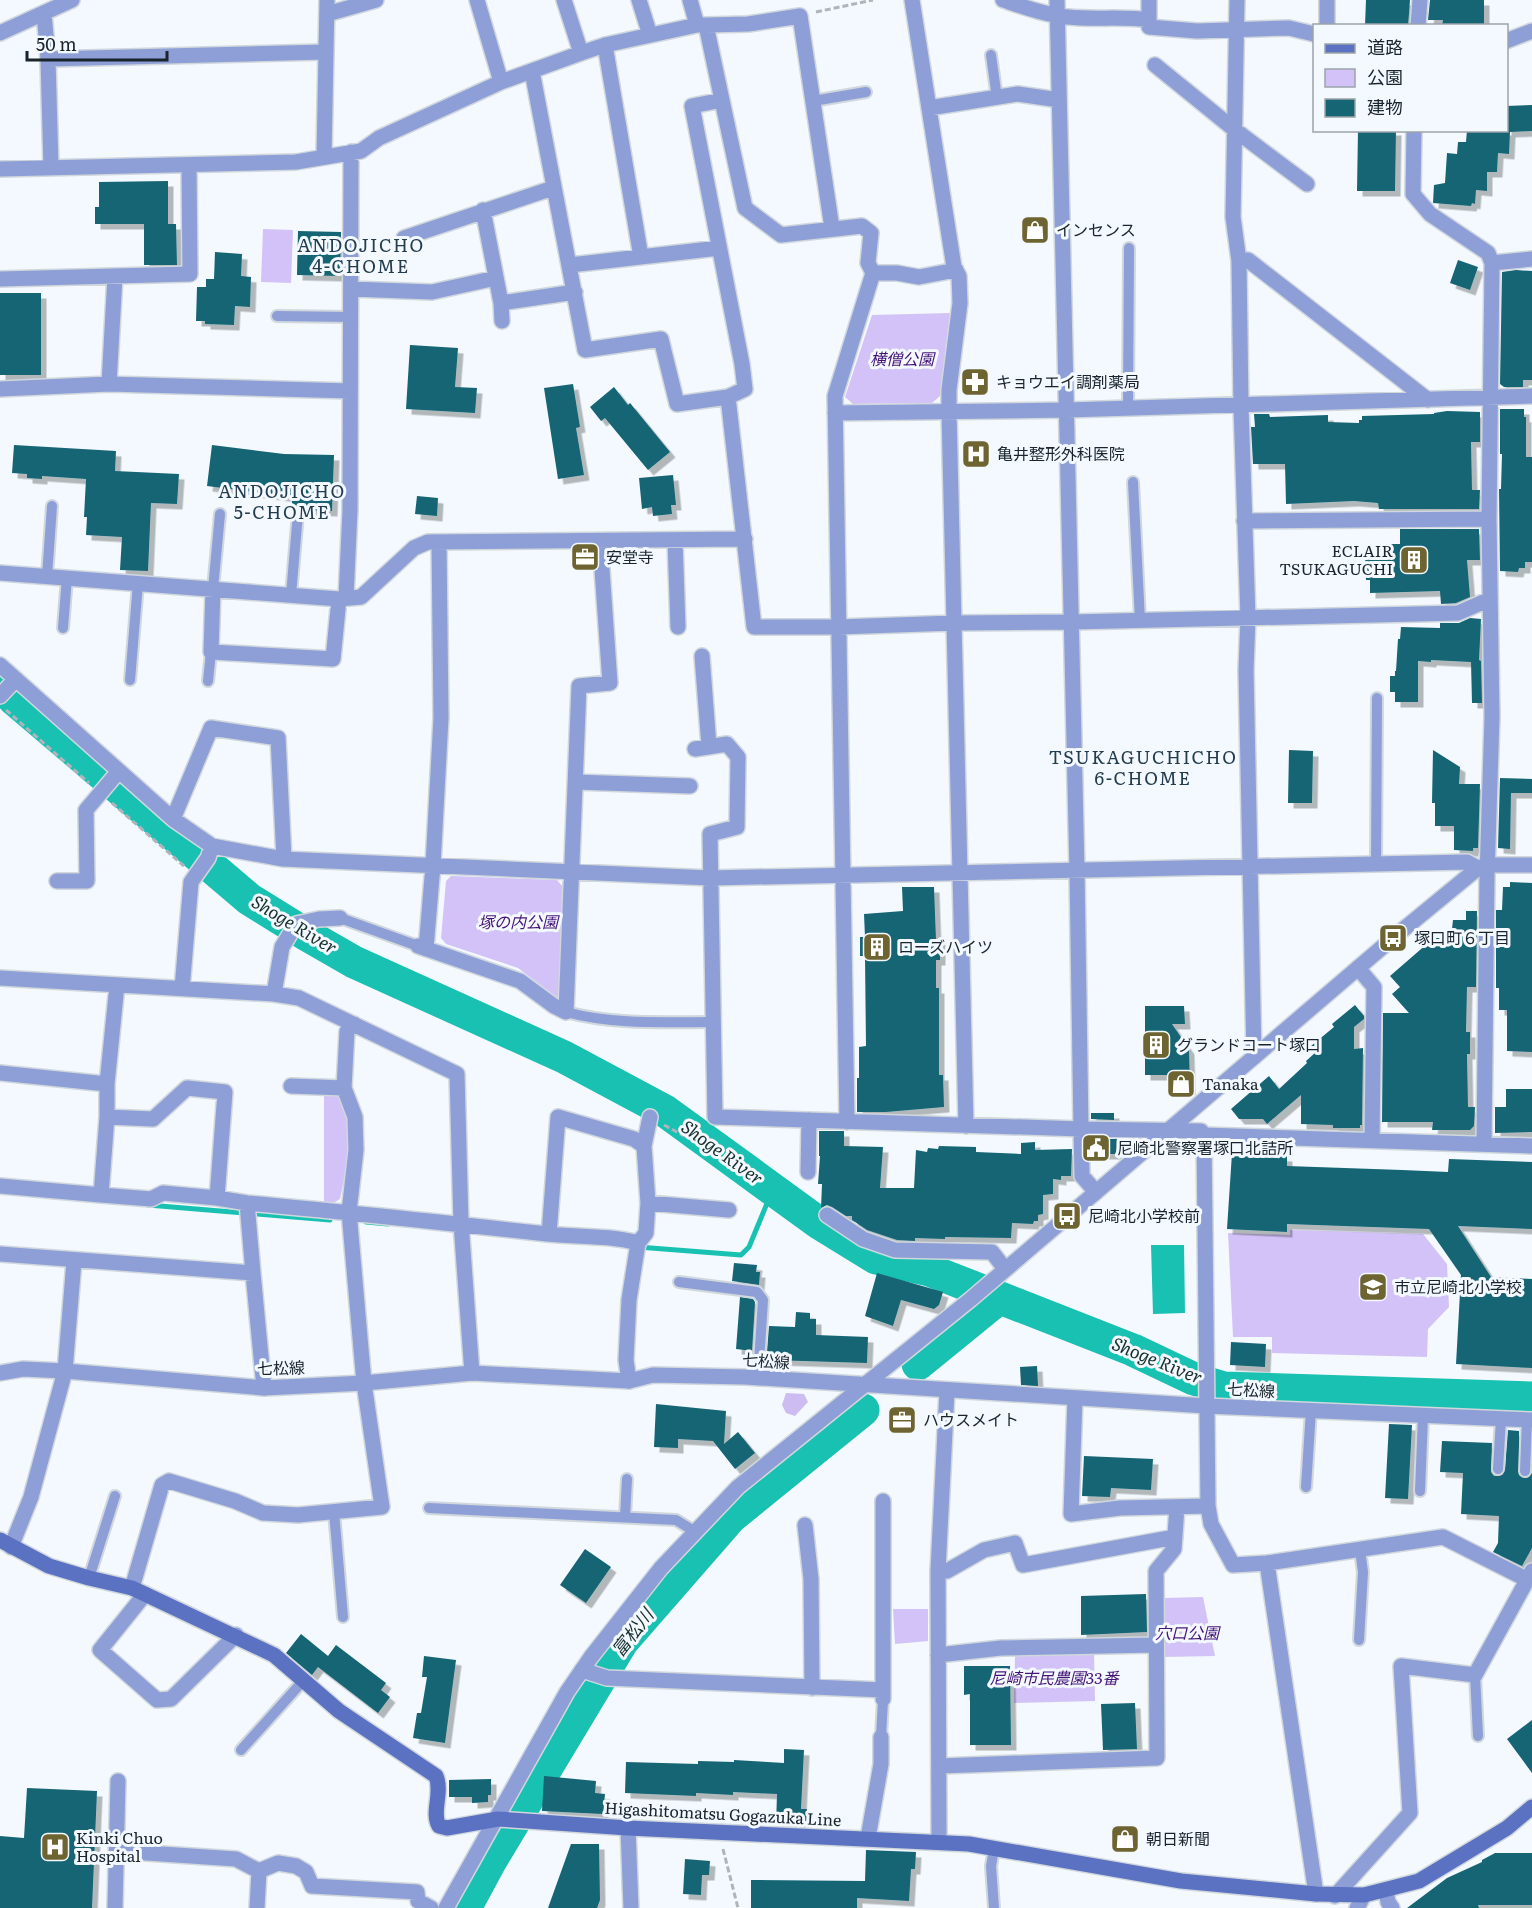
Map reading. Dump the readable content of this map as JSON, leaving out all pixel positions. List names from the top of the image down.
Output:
{
  "streets": {
    "main road": ["Higashitomatsu Gogazuka Line"],
    "street": ["七松線"]
  },
  "districts": ["ANDOJICHO 4-CHOME", "ANDOJICHO 5-CHOME", "TSUKAGUCHICHO 6-CHOME"],
  "water": ["Shoge River", "富松川"],
  "parks": [
    "横僧公園",
    "塚の内公園",
    "穴口公園",
    "尼崎市民農園33番"
  ],
  "places": {
    "shop": ["インセンス", "Tanaka", "朝日新聞"],
    "pharmacy": ["キョウエイ調剤薬局"],
    "hospital": ["亀井整形外科医院", "Kinki Chuo Hospital"],
    "office": ["安堂寺", "ハウスメイト"],
    "building": ["ECLAIR TSUKAGUCHI", "ローズハイツ", "グランドコート塚口"],
    "bus stop": ["塚口町６丁目", "尼崎北小学校前"],
    "public building": ["尼崎北警察署塚口北詰所"],
    "school or university": ["市立尼崎北小学校"]
  },
  "legend": ["道路", "公園", "建物"],
  "scale_bar": "50 m"
}
